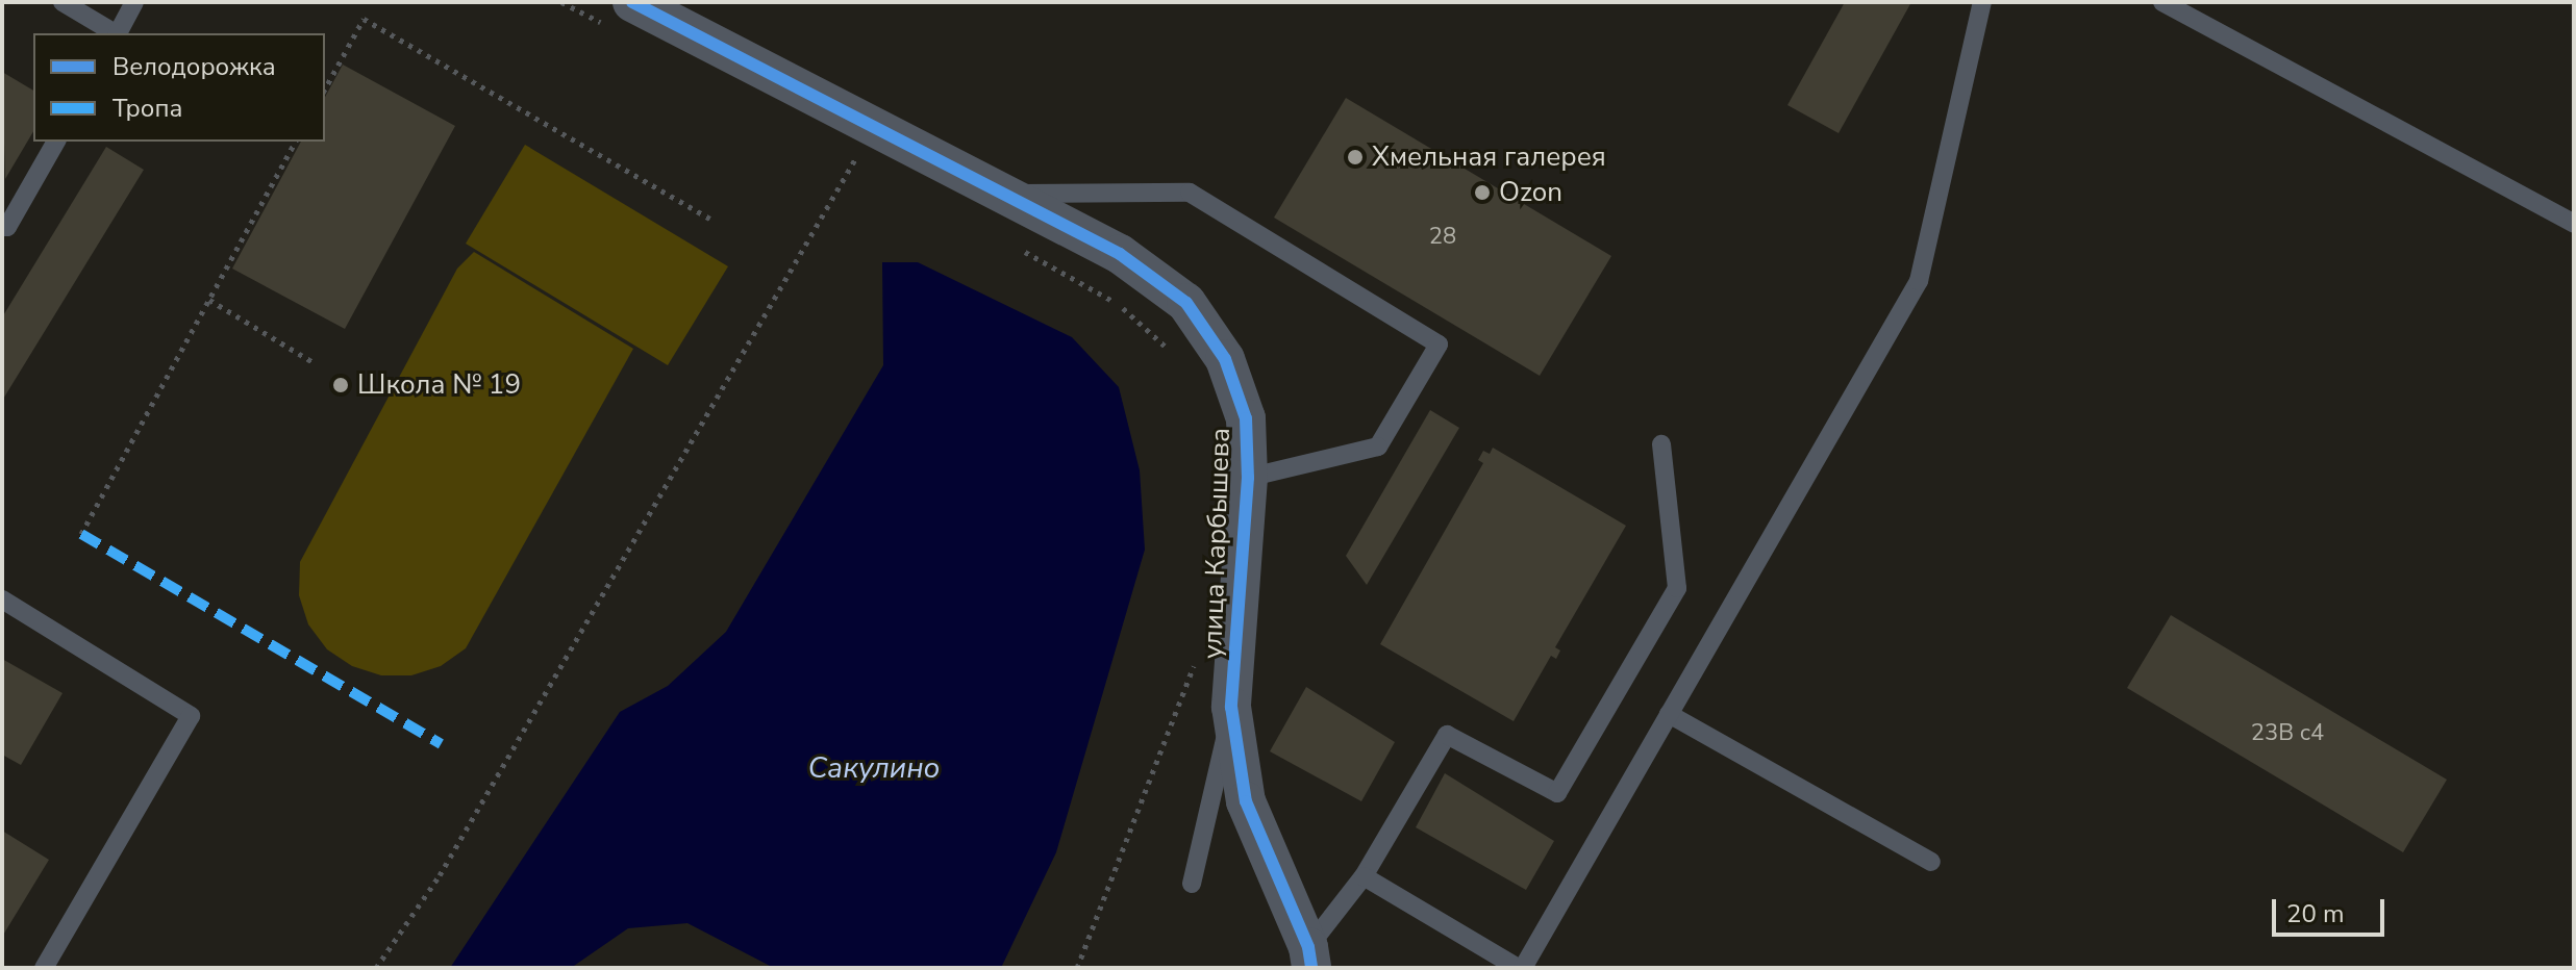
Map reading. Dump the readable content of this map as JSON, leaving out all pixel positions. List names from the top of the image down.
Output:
{
  "streets": {
    "street": ["улица Карбышева"]
  },
  "water": ["Сакулино"],
  "places": ["Хмельная галерея", "Ozon", "Школа № 19"],
  "house_numbers": ["28", "23В с4"],
  "legend": ["Велодорожка", "Тропа"],
  "scale_bar": "20 m"
}
